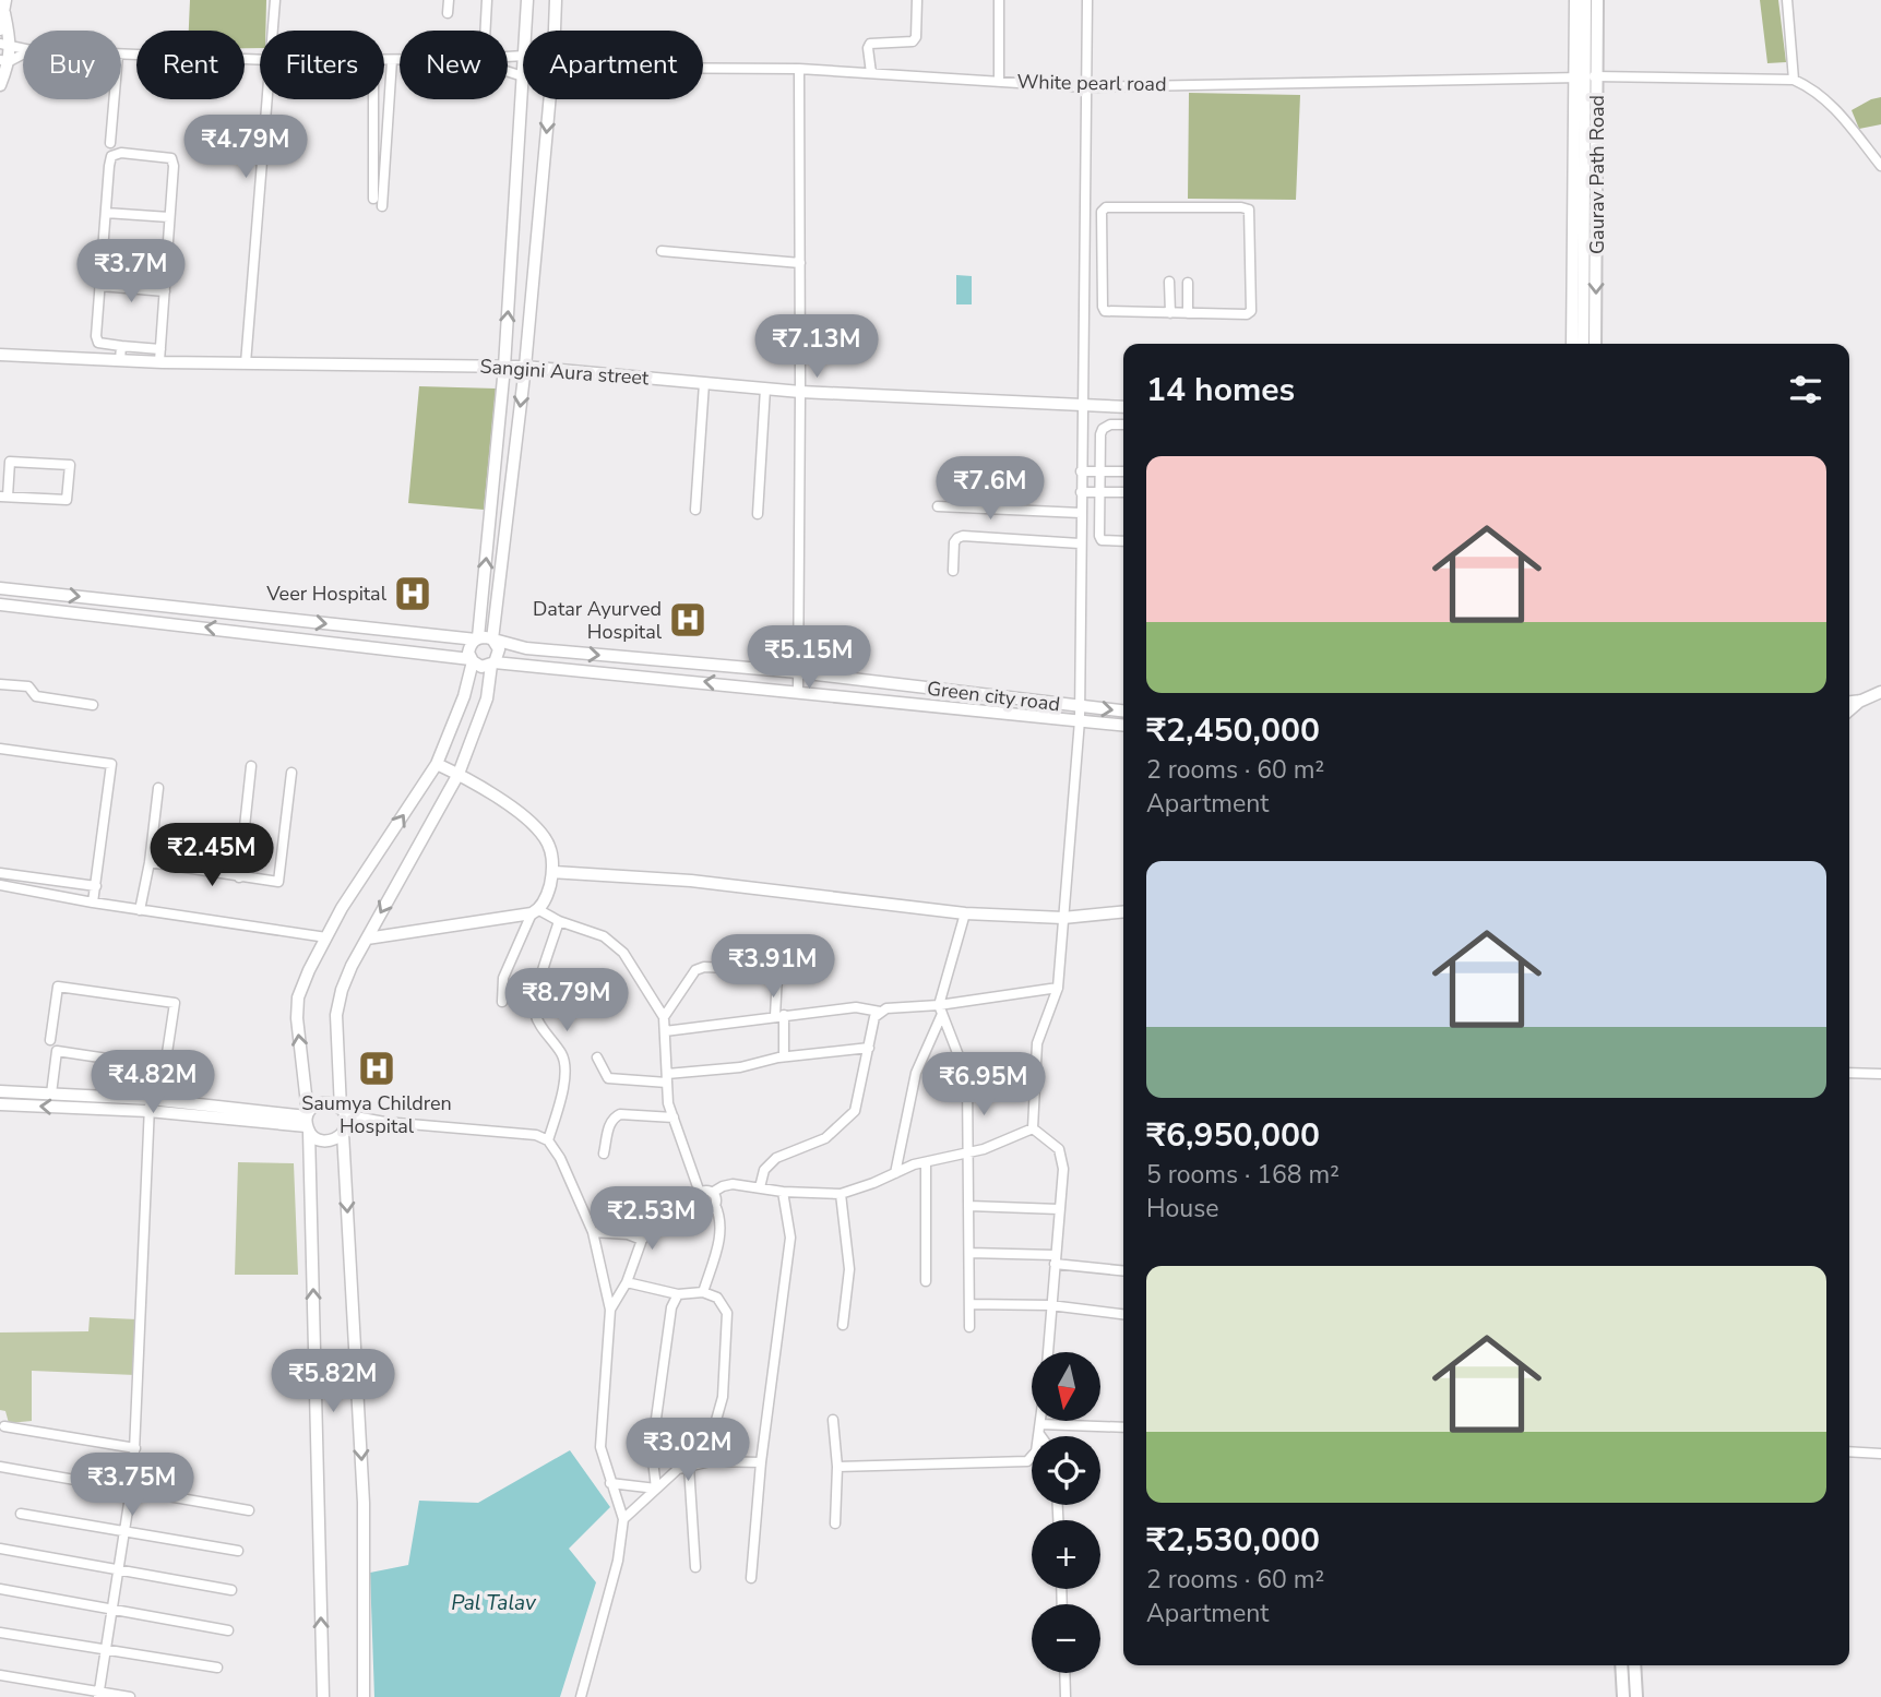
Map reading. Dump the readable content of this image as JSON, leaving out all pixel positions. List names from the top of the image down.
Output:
{
  "streets": {
    "main road": ["Gaurav Path Road"],
    "street": ["White pearl road", "Sangini Aura street", "Green city road"]
  },
  "crossings": [
    ["White pearl road", "Gaurav Path Road"]
  ],
  "water": ["Pal Talav"],
  "places": {
    "hospital": ["Veer Hospital", "Datar Ayurved Hospital", "Saumya Children Hospital"]
  },
  "north": "bottom",
  "page": {
    "chip": [
      "Buy",
      "Rent",
      "Filters",
      "New",
      "Apartment"
    ],
    "price": [
      "₹4.79M",
      "₹3.7M",
      "₹7.13M",
      "₹7.6M",
      "₹5.15M",
      "₹2.45M",
      "₹3.91M",
      "₹8.79M",
      "₹4.82M",
      "₹6.95M",
      "₹2.53M",
      "₹5.82M",
      "₹3.02M",
      "₹3.75M"
    ],
    "heading": "14 homes",
    "list": [
      {
        "name": "₹2,450,000",
        "note": "2 rooms · 60 m² · Apartment"
      },
      {
        "name": "₹6,950,000",
        "note": "5 rooms · 168 m² · House"
      },
      {
        "name": "₹2,530,000",
        "note": "2 rooms · 60 m² · Apartment"
      }
    ],
    "map_buttons": ["+", "−"]
  }
}
